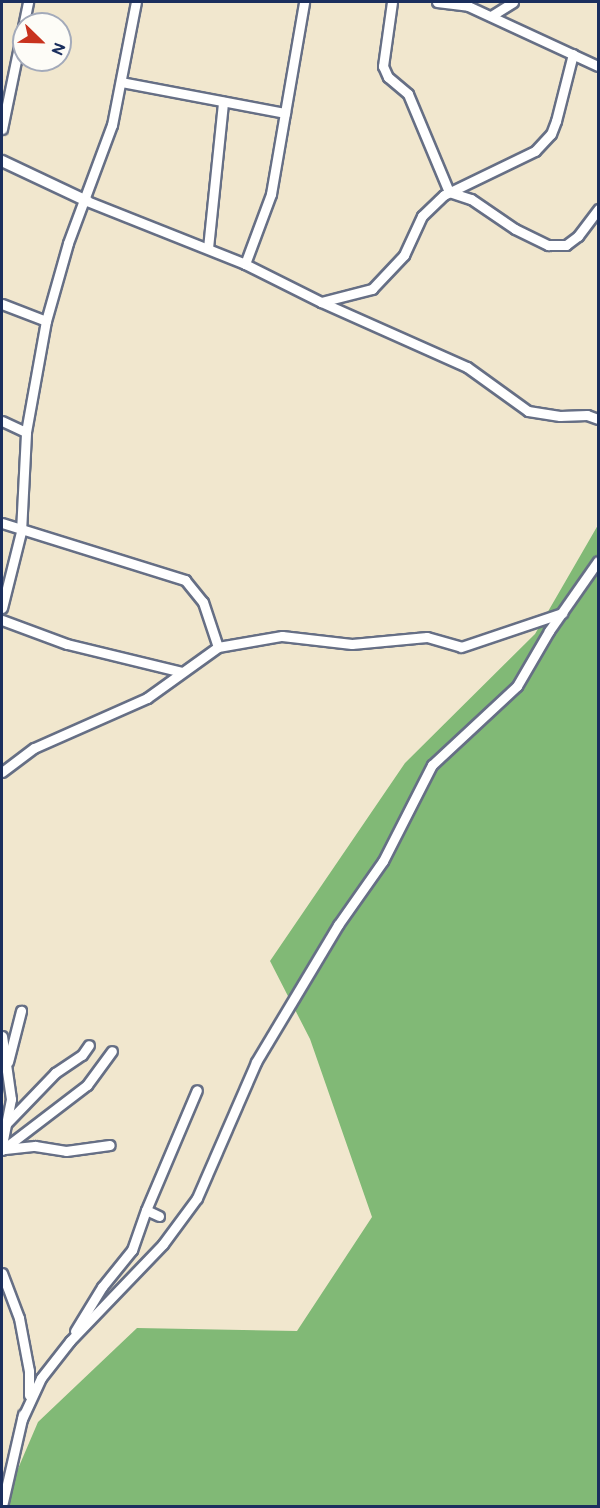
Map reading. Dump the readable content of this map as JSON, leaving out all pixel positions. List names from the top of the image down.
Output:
{
  "north": "bottom right"
}
